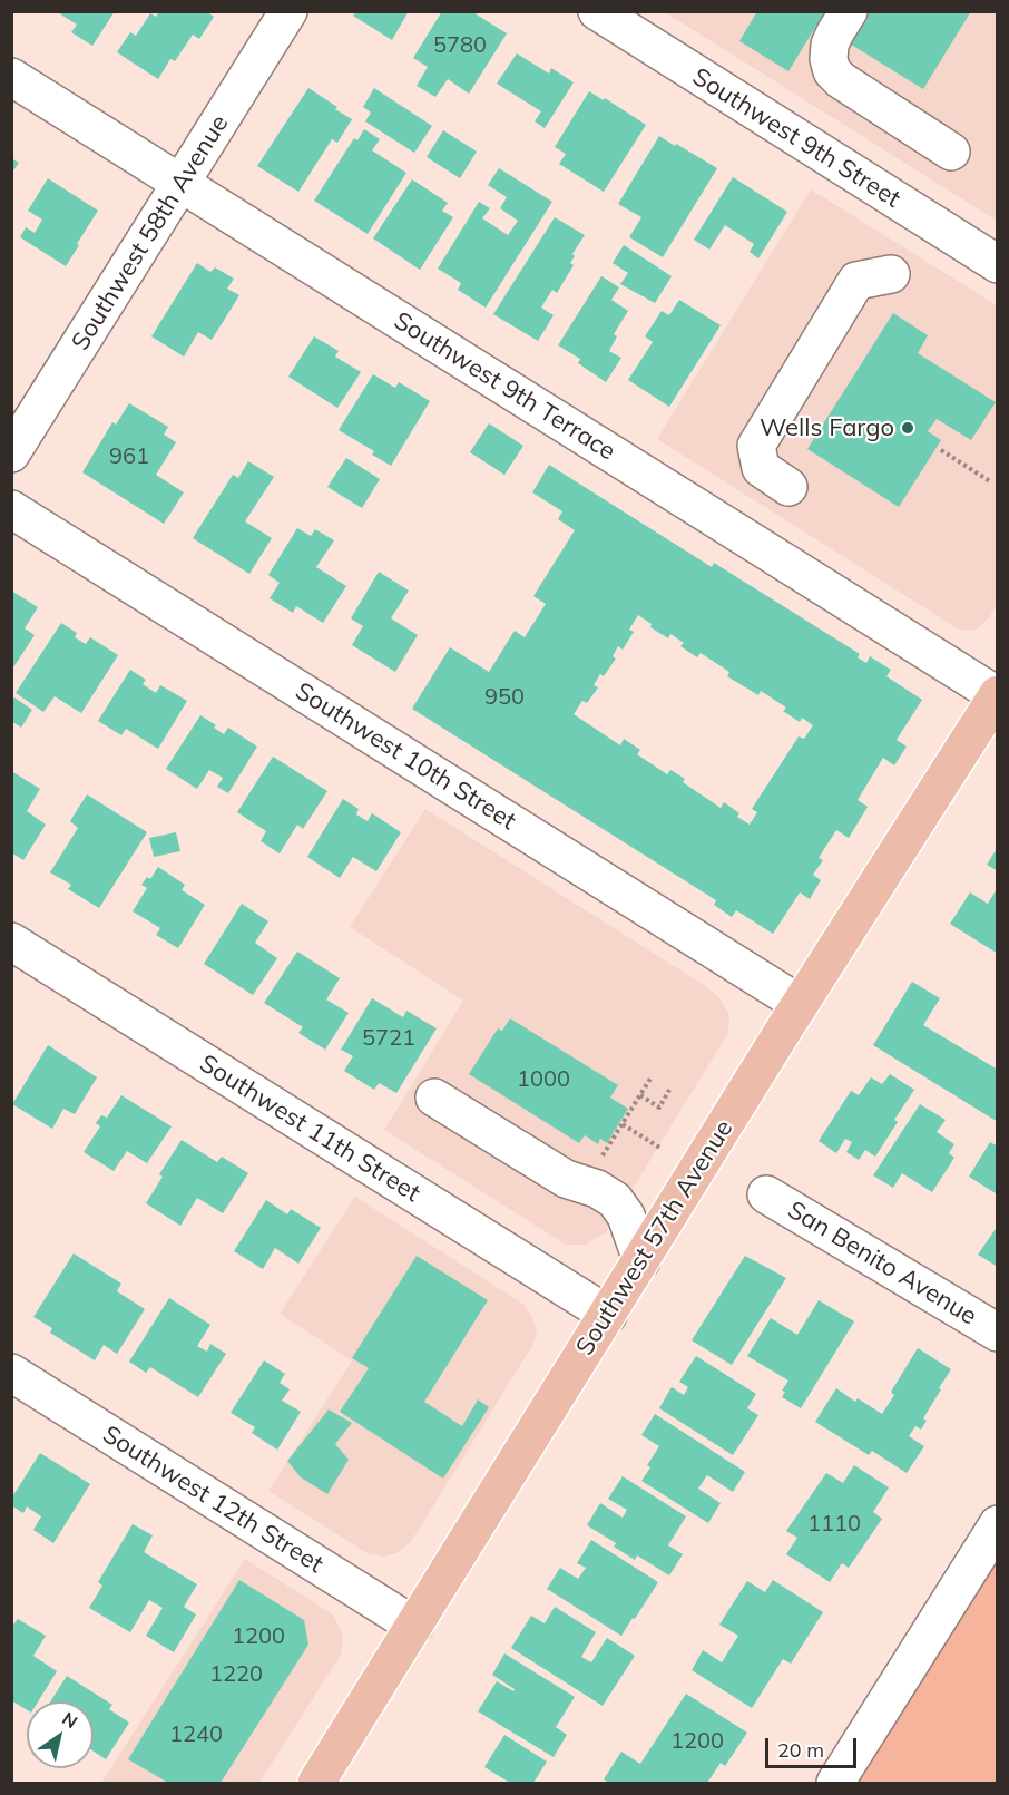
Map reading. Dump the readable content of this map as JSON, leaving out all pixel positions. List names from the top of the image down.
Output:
{
  "streets": {
    "main road": ["Southwest 57th Avenue"],
    "street": [
      "Southwest 9th Street",
      "Southwest 58th Avenue",
      "Southwest 9th Terrace",
      "Southwest 10th Street",
      "Southwest 11th Street",
      "San Benito Avenue",
      "Southwest 12th Street"
    ]
  },
  "crossings": [
    ["Southwest 58th Avenue", "Southwest 9th Terrace"],
    ["Southwest 9th Terrace", "Southwest 57th Avenue"],
    ["Southwest 10th Street", "Southwest 57th Avenue"],
    ["Southwest 11th Street", "Southwest 57th Avenue"],
    ["Southwest 57th Avenue", "Southwest 12th Street"]
  ],
  "places": ["Wells Fargo"],
  "house_numbers": [
    "5780",
    "961",
    "950",
    "5721",
    "1000",
    "1110",
    "1200",
    "1220",
    "1240",
    "1200"
  ],
  "scale_bar": "20 m",
  "north": "top right"
}
